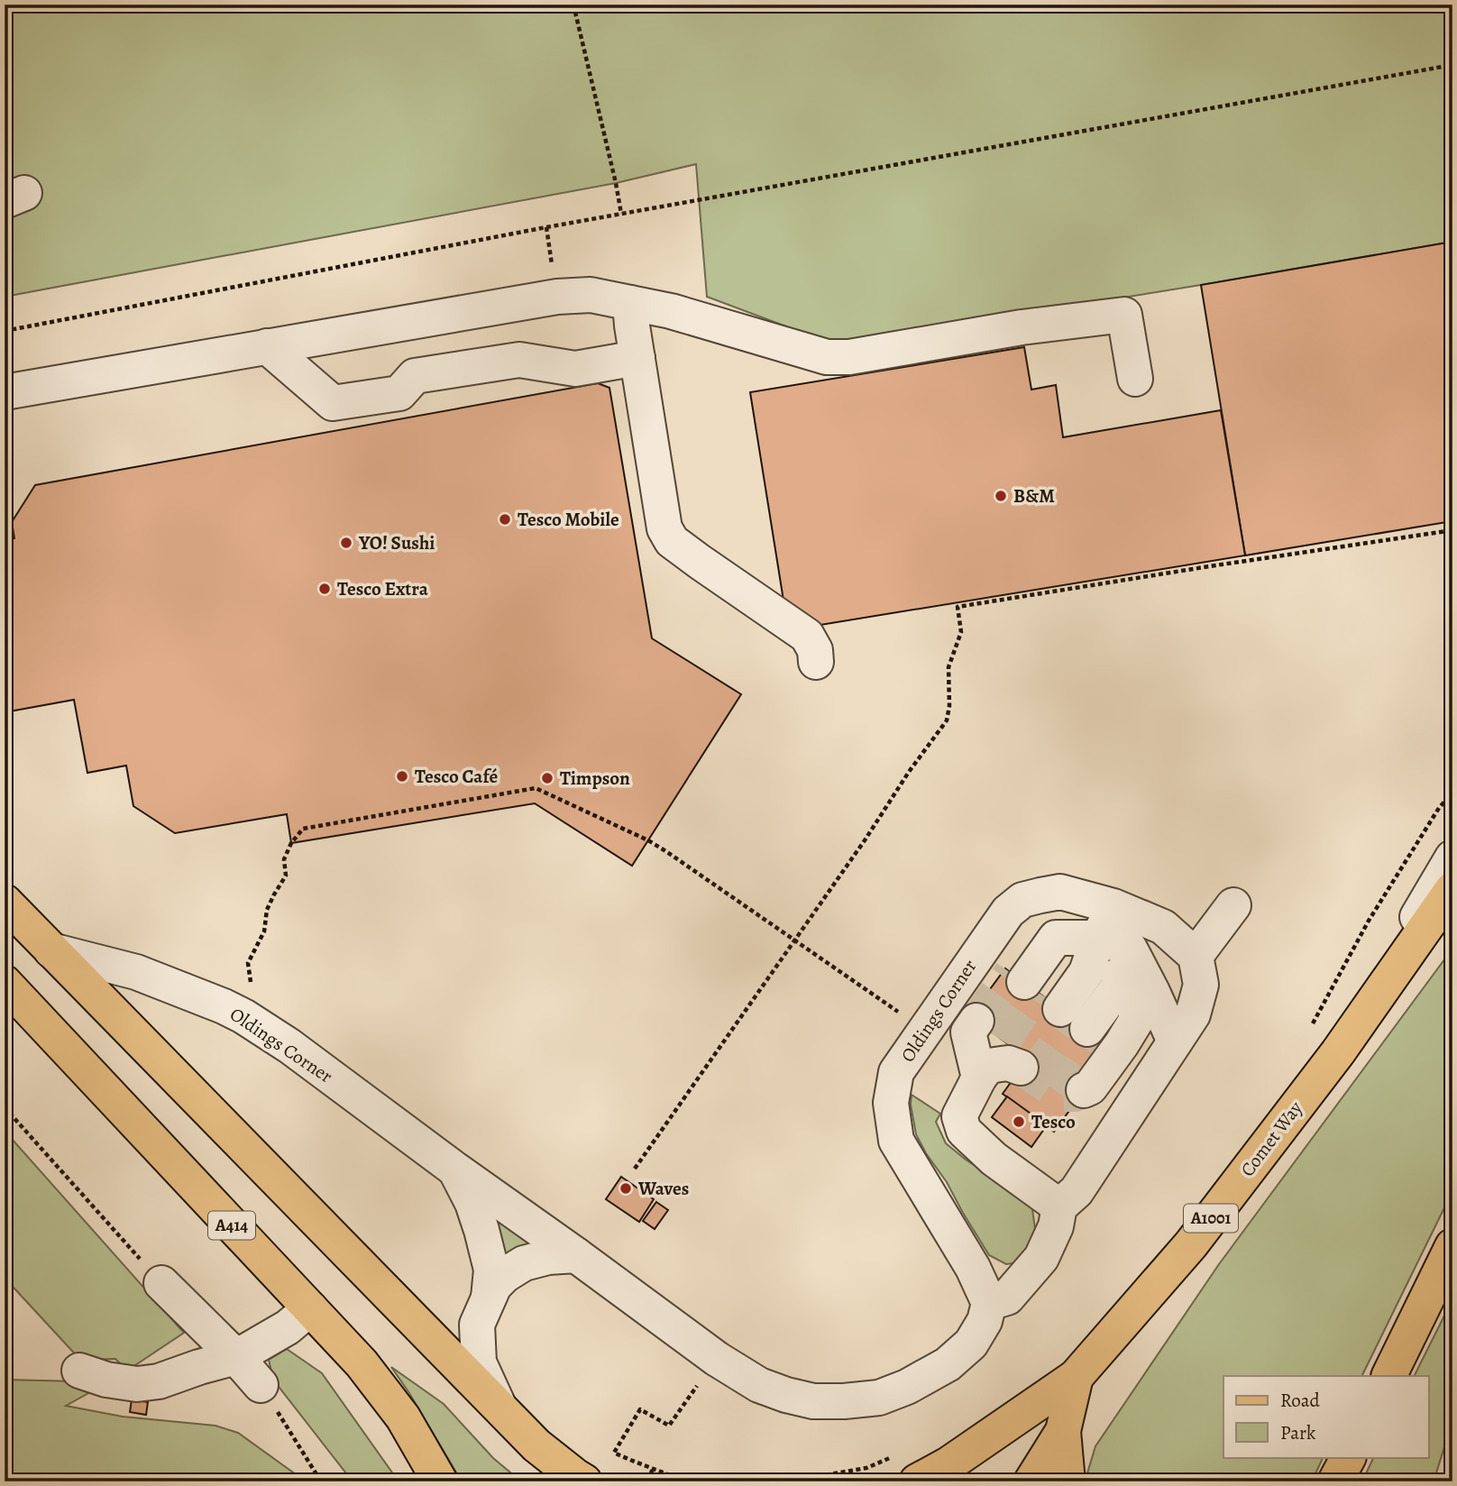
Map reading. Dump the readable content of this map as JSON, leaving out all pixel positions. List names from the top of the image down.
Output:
{
  "streets": {
    "main road": ["Comet Way", "A1001", "A414"],
    "street": ["Oldings Corner"]
  },
  "places": [
    "B&M",
    "Tesco Mobile",
    "YO! Sushi",
    "Tesco Extra",
    "Tesco Café",
    "Timpson",
    "Tesco",
    "Waves"
  ],
  "legend": ["Road", "Park"]
}
